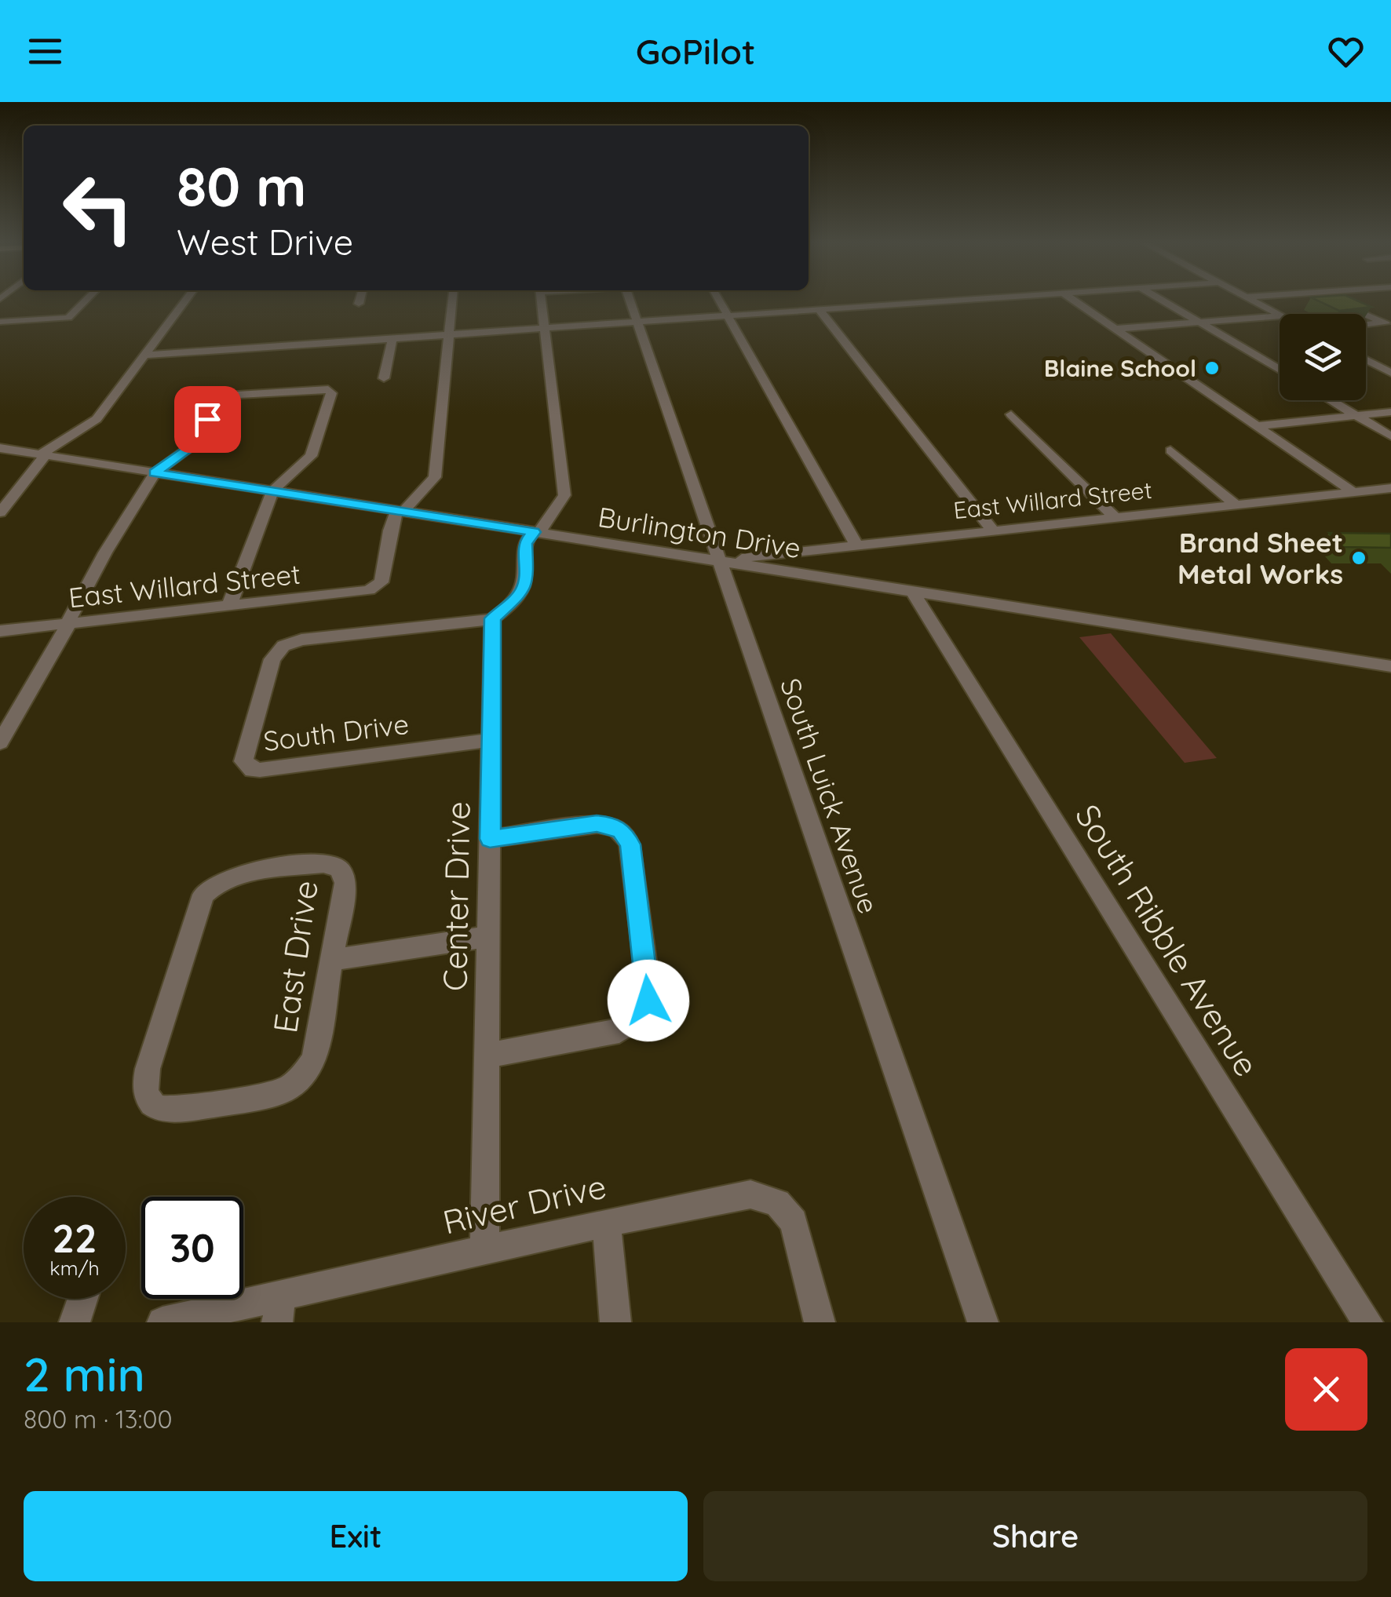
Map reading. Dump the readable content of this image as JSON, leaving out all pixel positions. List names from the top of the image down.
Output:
{
  "streets": {
    "street": [
      "East Willard Street",
      "Burlington Drive",
      "South Drive",
      "South Luick Avenue",
      "Center Drive",
      "South Ribble Avenue",
      "East Drive",
      "River Drive"
    ]
  },
  "crossings": [
    ["East Willard Street", "Burlington Drive"],
    ["East Willard Street", "South Luick Avenue"],
    ["Burlington Drive", "South Luick Avenue"],
    ["Burlington Drive", "South Ribble Avenue"],
    ["South Drive", "Center Drive"],
    ["Center Drive", "River Drive"]
  ],
  "places": ["Blaine School", "Brand Sheet Metal Works"],
  "page": {
    "header": "GoPilot",
    "turn": ["80 m", "West Drive"],
    "speed": "22 km/h",
    "limit": "30",
    "heading": ["2 min", "800 m · 13:00"],
    "buttons": ["Exit", "Share"]
  }
}
